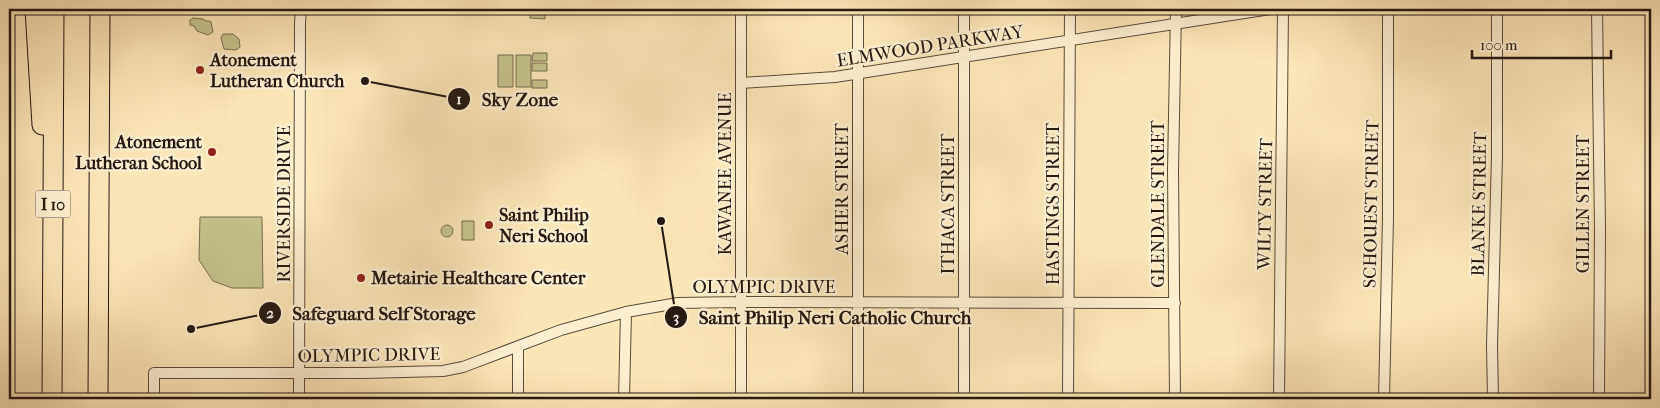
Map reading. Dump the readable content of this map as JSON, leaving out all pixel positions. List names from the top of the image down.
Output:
{
  "streets": {
    "highway": ["I 10"],
    "street": [
      "ELMWOOD PARKWAY",
      "KAWANEE AVENUE",
      "ASHER STREET",
      "RIVERSIDE DRIVE",
      "ITHACA STREET",
      "HASTINGS STREET",
      "GLENDALE STREET",
      "WILTY STREET",
      "SCHOUEST STREET",
      "BLANKE STREET",
      "GILLEN STREET",
      "OLYMPIC DRIVE"
    ]
  },
  "crossings": [
    ["ELMWOOD PARKWAY", "KAWANEE AVENUE"],
    ["ELMWOOD PARKWAY", "ASHER STREET"],
    ["ELMWOOD PARKWAY", "ITHACA STREET"],
    ["ELMWOOD PARKWAY", "HASTINGS STREET"],
    ["ELMWOOD PARKWAY", "GLENDALE STREET"],
    ["KAWANEE AVENUE", "OLYMPIC DRIVE"],
    ["ASHER STREET", "OLYMPIC DRIVE"],
    ["RIVERSIDE DRIVE", "OLYMPIC DRIVE"],
    ["ITHACA STREET", "OLYMPIC DRIVE"],
    ["HASTINGS STREET", "OLYMPIC DRIVE"],
    ["GLENDALE STREET", "OLYMPIC DRIVE"]
  ],
  "places": [
    "Atonement Lutheran Church",
    "Sky Zone",
    "Atonement Lutheran School",
    "Saint Philip Neri Catholic Church",
    "Saint Philip Neri School",
    "Metairie Healthcare Center",
    "Safeguard Self Storage"
  ],
  "scale_bar": "100 m"
}
